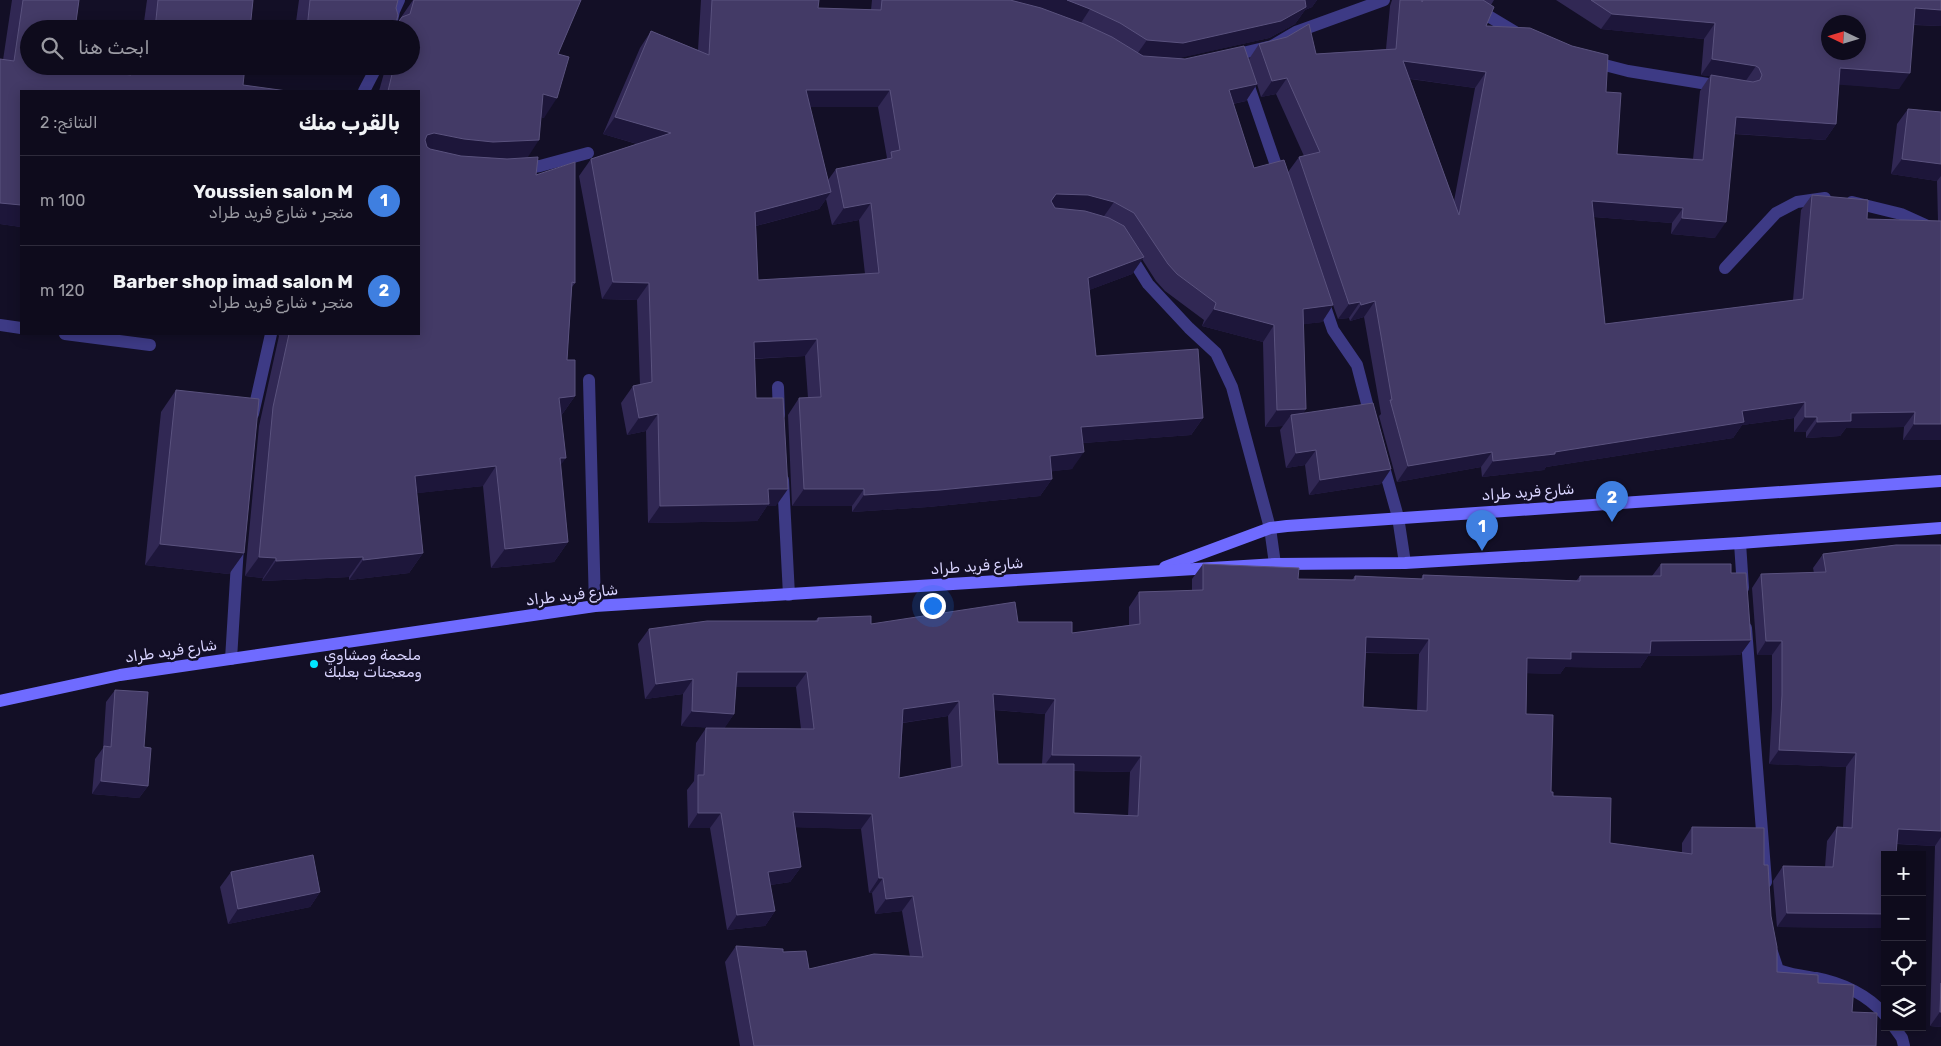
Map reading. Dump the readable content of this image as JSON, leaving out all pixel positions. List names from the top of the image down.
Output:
{
  "streets": {
    "main road": ["شارع فريد طراد"]
  },
  "places": ["ملحمة ومشاوي ومعجنات بعلبك"],
  "north": "left",
  "page": {
    "search": "ابحث هنا",
    "heading": ["بالقرب منك", "النتائج: 2"],
    "list": [
      {
        "mark": "1",
        "name": "Youssien salon M",
        "note": "متجر · شارع فريد طراد",
        "value": "100 m"
      },
      {
        "mark": "2",
        "name": "Barber shop imad salon M",
        "note": "متجر · شارع فريد طراد",
        "value": "120 m"
      }
    ],
    "pins": ["2", "1"],
    "map_buttons": ["+", "−"]
  }
}
